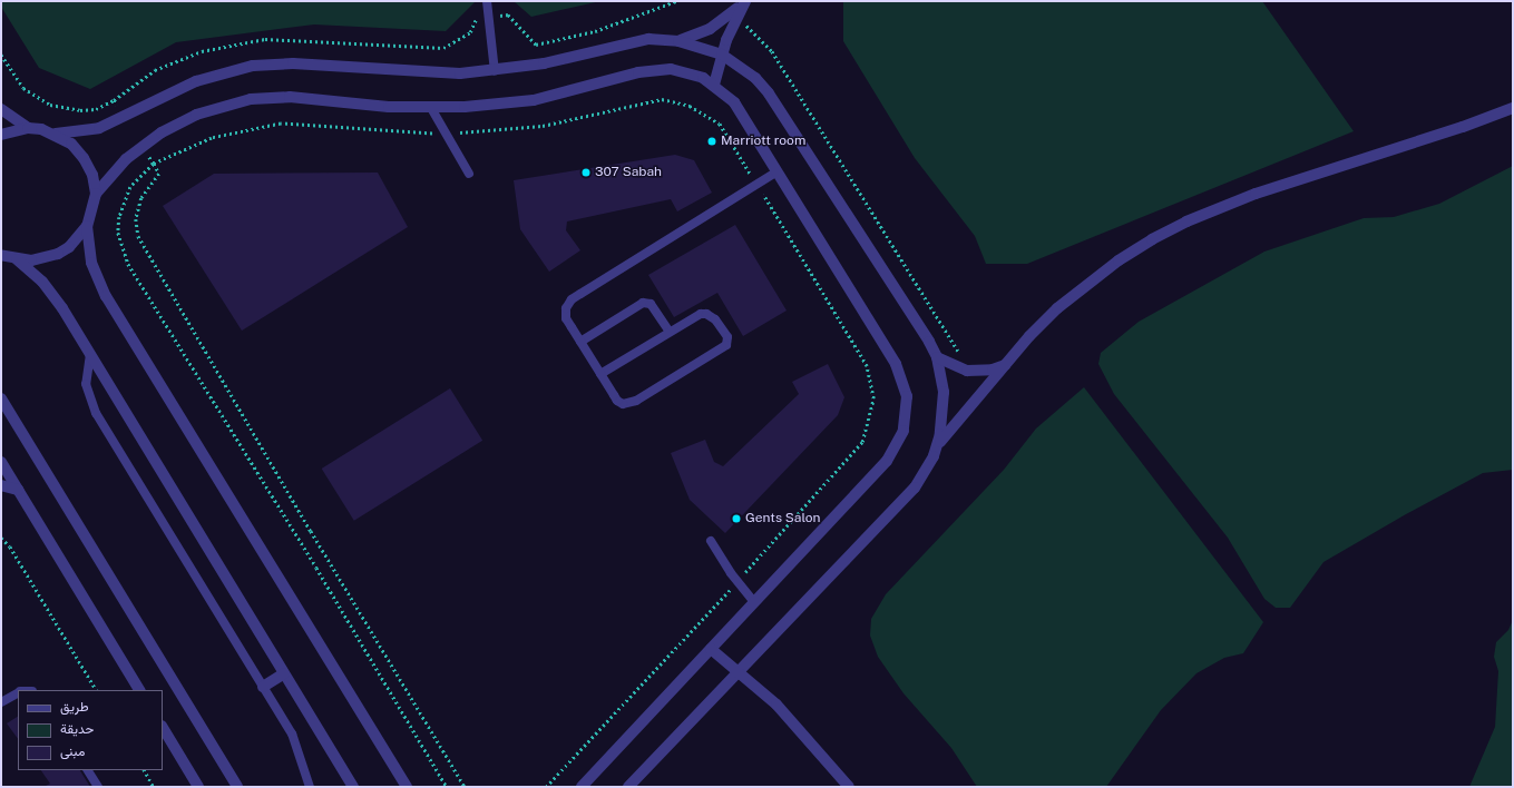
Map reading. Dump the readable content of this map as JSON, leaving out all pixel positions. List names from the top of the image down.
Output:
{
  "places": ["Marriott room", "307 Sabah", "Gents Salon"],
  "legend": ["طريق", "حديقة", "مبنى"]
}
